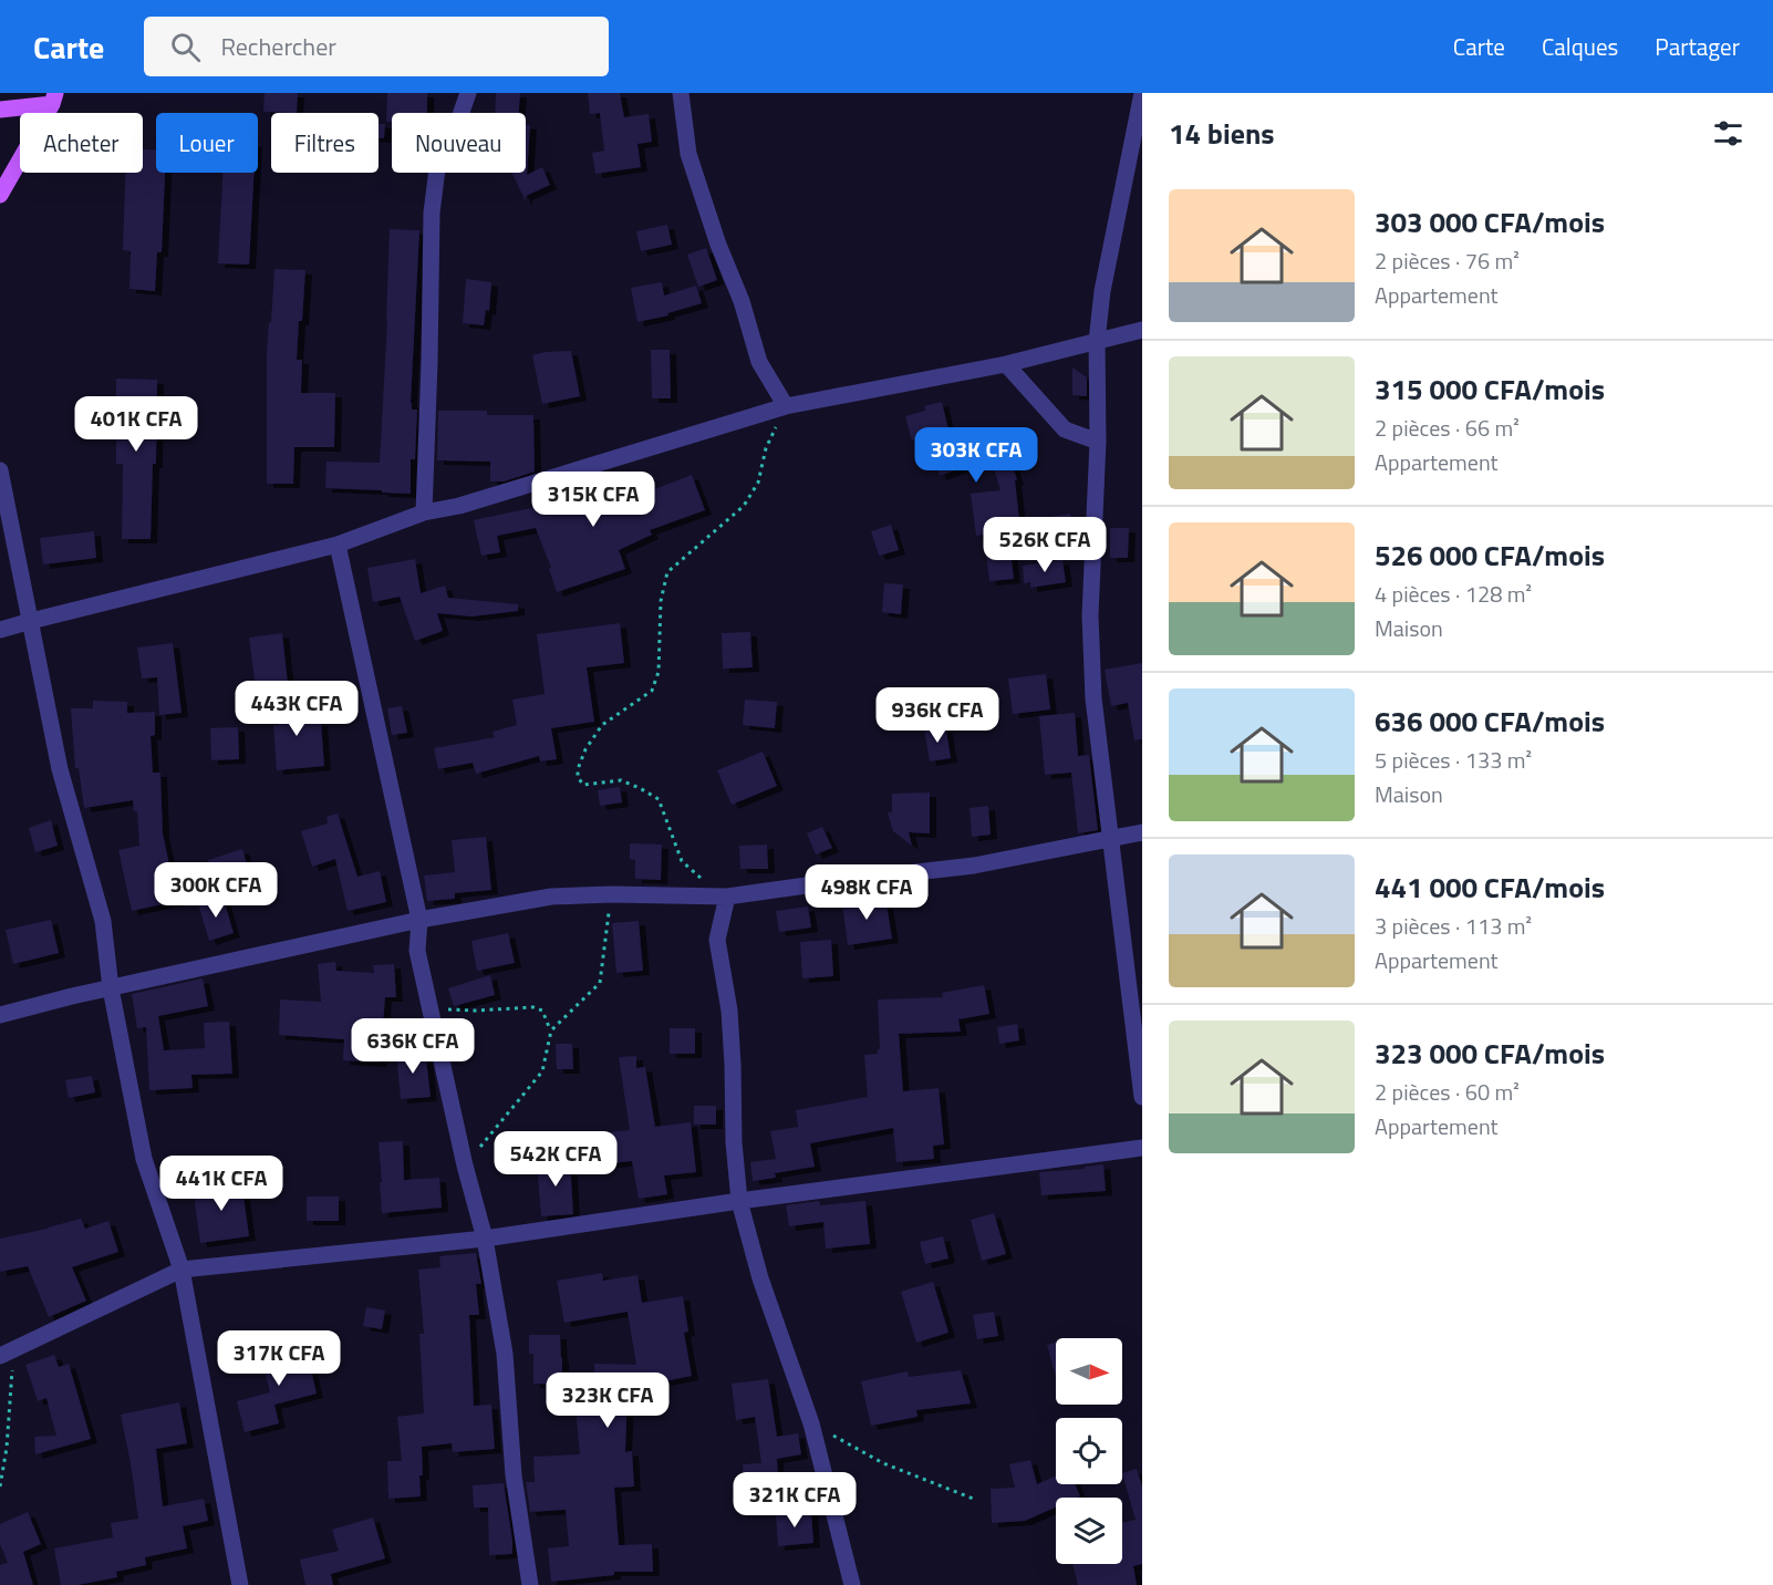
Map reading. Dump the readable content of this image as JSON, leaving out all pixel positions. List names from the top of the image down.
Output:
{
  "north": "right",
  "page": {
    "header": "Carte",
    "search": "Rechercher",
    "nav": ["Carte", "Calques", "Partager"],
    "heading": "14 biens",
    "chip": [
      "Acheter",
      "Louer",
      "Filtres",
      "Nouveau"
    ],
    "list": [
      {
        "name": "303 000 CFA/mois",
        "note": "2 pièces · 76 m² · Appartement"
      },
      {
        "name": "315 000 CFA/mois",
        "note": "2 pièces · 66 m² · Appartement"
      },
      {
        "name": "526 000 CFA/mois",
        "note": "4 pièces · 128 m² · Maison"
      },
      {
        "name": "636 000 CFA/mois",
        "note": "5 pièces · 133 m² · Maison"
      },
      {
        "name": "441 000 CFA/mois",
        "note": "3 pièces · 113 m² · Appartement"
      },
      {
        "name": "323 000 CFA/mois",
        "note": "2 pièces · 60 m² · Appartement"
      }
    ],
    "price": [
      "401K CFA",
      "303K CFA",
      "315K CFA",
      "526K CFA",
      "443K CFA",
      "936K CFA",
      "300K CFA",
      "498K CFA",
      "636K CFA",
      "542K CFA",
      "441K CFA",
      "317K CFA",
      "323K CFA",
      "321K CFA"
    ]
  }
}
